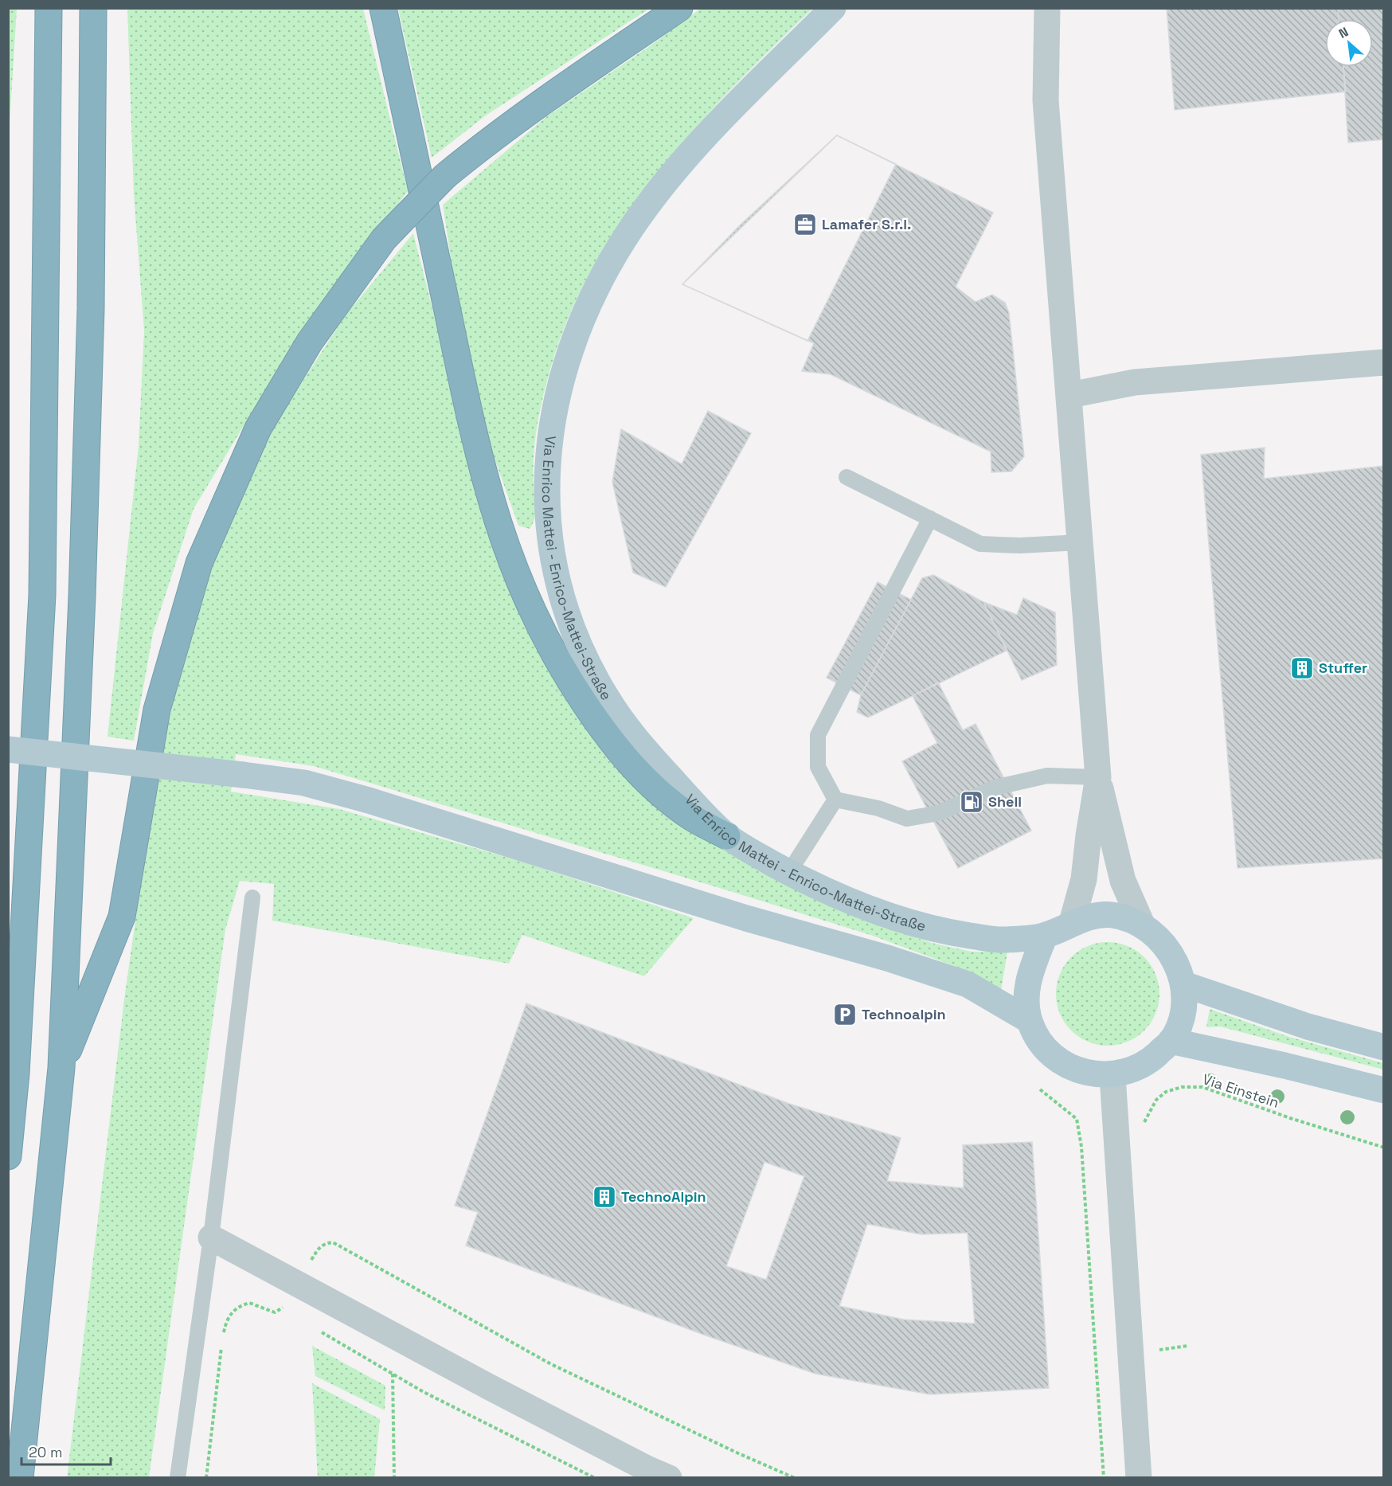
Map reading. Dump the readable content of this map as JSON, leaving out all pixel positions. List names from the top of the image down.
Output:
{
  "streets": {
    "main road": ["Via Enrico Mattei - Enrico-Mattei-Straße"],
    "path": ["Via Einstein"]
  },
  "places": {
    "office": ["Lamafer S.r.l."],
    "building": ["Stuffer", "TechnoAlpin"],
    "fuel station": ["Shell"],
    "parking": ["Technoalpin"]
  },
  "scale_bar": "20 m",
  "north": "top left"
}
